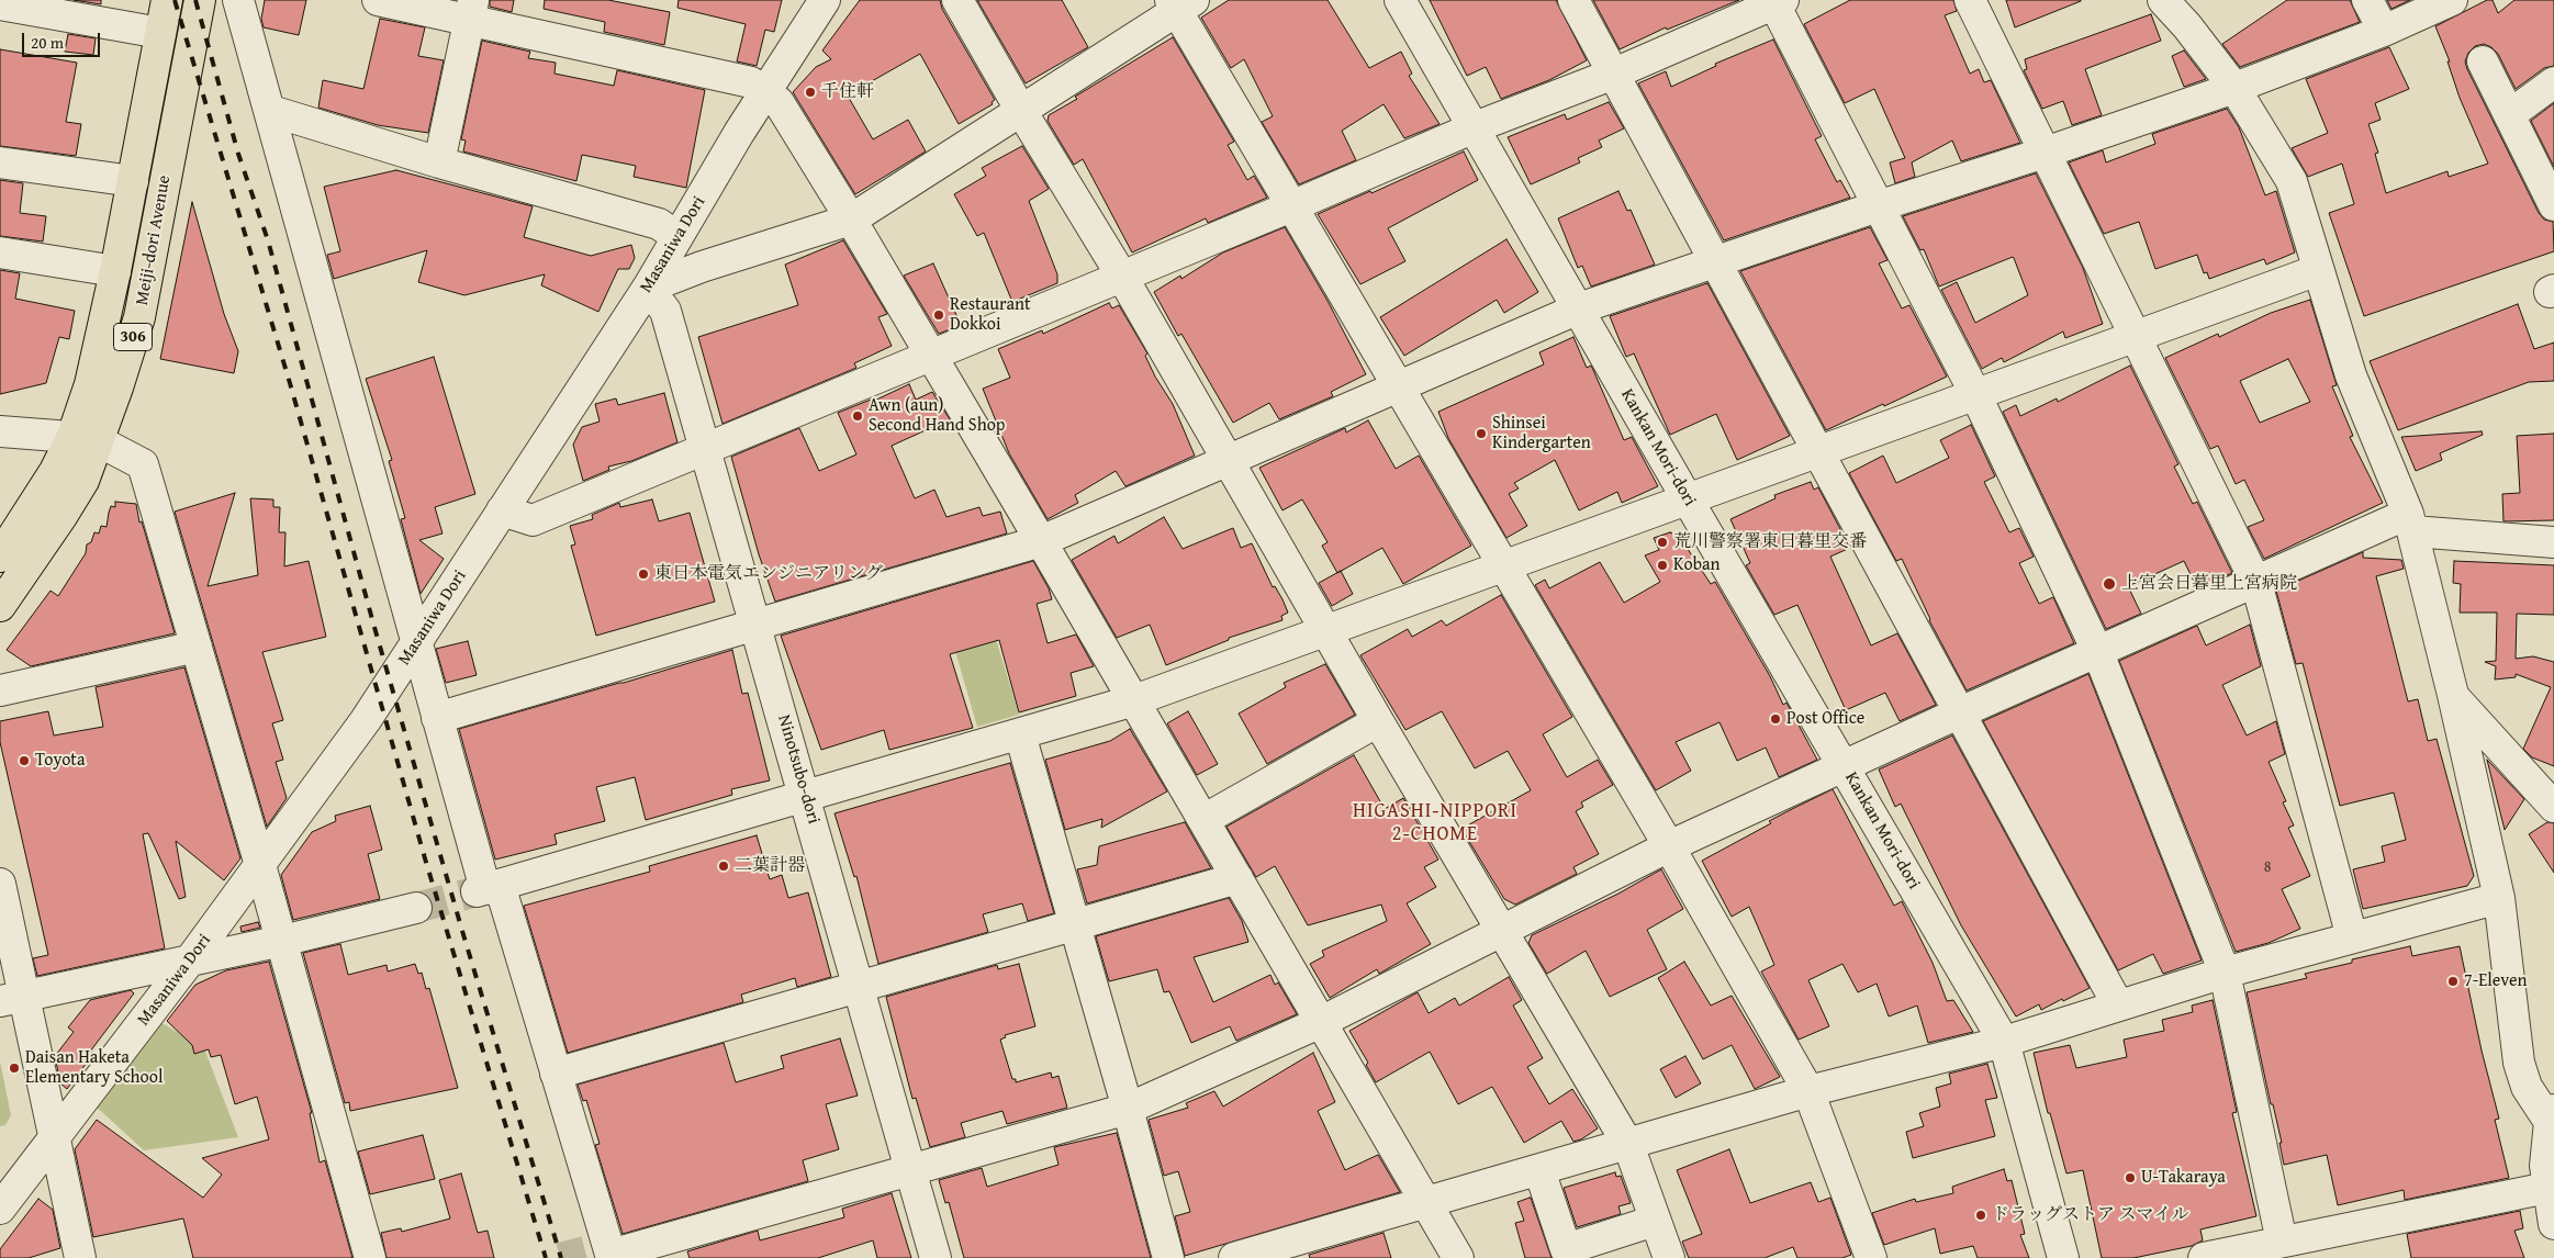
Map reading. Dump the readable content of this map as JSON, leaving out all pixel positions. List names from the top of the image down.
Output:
{
  "streets": {
    "main road": ["Meiji-dori Avenue", "306"],
    "street": ["Masaniwa Dori", "Kankan Mori-dori", "Ninotsubo-dori"]
  },
  "crossings": [
    ["Masaniwa Dori", "Ninotsubo-dori"]
  ],
  "districts": ["HIGASHI-NIPPORI 2-CHOME"],
  "places": [
    "千住軒",
    "Restaurant Dokkoi",
    "Awn (aun) Second Hand Shop",
    "Shinsei Kindergarten",
    "荒川警察署東日暮里交番",
    "Koban",
    "東日本電気エンジニアリング",
    "上宮会日暮里上宮病院",
    "Post Office",
    "Toyota",
    "二葉計器",
    "7-Eleven",
    "Daisan Haketa Elementary School",
    "U-Takaraya",
    "ドラッグストア スマイル"
  ],
  "house_numbers": ["8"],
  "scale_bar": "20 m"
}
